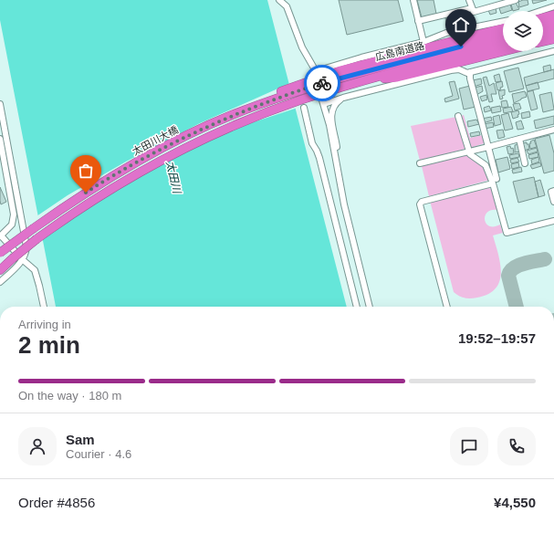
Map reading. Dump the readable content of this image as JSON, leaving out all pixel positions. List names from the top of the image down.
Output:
{
  "streets": {
    "highway": ["広島南道路", "太田川大橋"]
  },
  "crossings": [
    ["広島南道路", "太田川大橋"]
  ],
  "water": ["太田川"],
  "page": {
    "heading": ["2 min", "Arriving in", "19:52–19:57"],
    "panel": [
      "Sam",
      "Courier · 4.6",
      "Order #4856",
      "¥4,550"
    ],
    "bar": "On the way · 180 m"
  }
}
